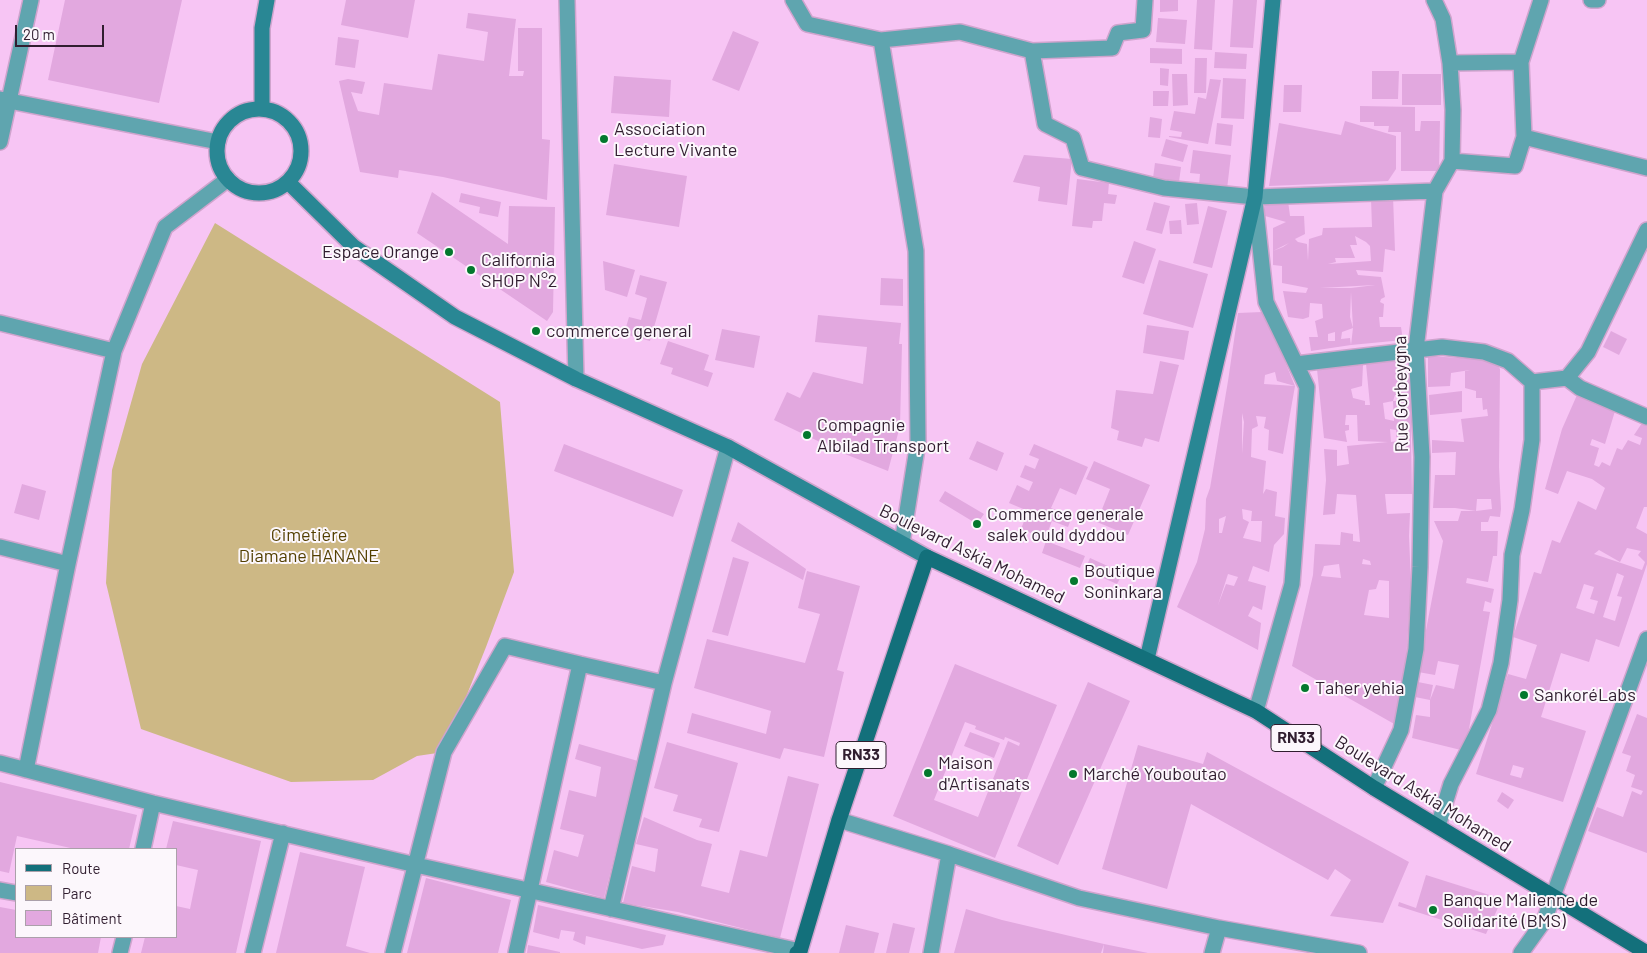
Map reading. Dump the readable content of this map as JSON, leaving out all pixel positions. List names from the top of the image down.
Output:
{
  "streets": {
    "main road": ["Boulevard Askia Mohamed", "RN33"],
    "street": ["Rue Gorbeygna"]
  },
  "crossings": [
    ["Rue Gorbeygna", "Boulevard Askia Mohamed"],
    ["Boulevard Askia Mohamed", "RN33"]
  ],
  "parks": ["Cimetière Diamane HANANE"],
  "places": [
    "Association Lecture Vivante",
    "Espace Orange",
    "California SHOP N°2",
    "commerce general",
    "Compagnie Albilad Transport",
    "Commerce generale salek ould dyddou",
    "Boutique Soninkara",
    "Taher yehia",
    "SankoréLabs",
    "Maison d'Artisanats",
    "Marché Youboutao",
    "Banque Malienne de Solidarité (BMS)"
  ],
  "legend": ["Route", "Parc", "Bâtiment"],
  "scale_bar": "20 m"
}
